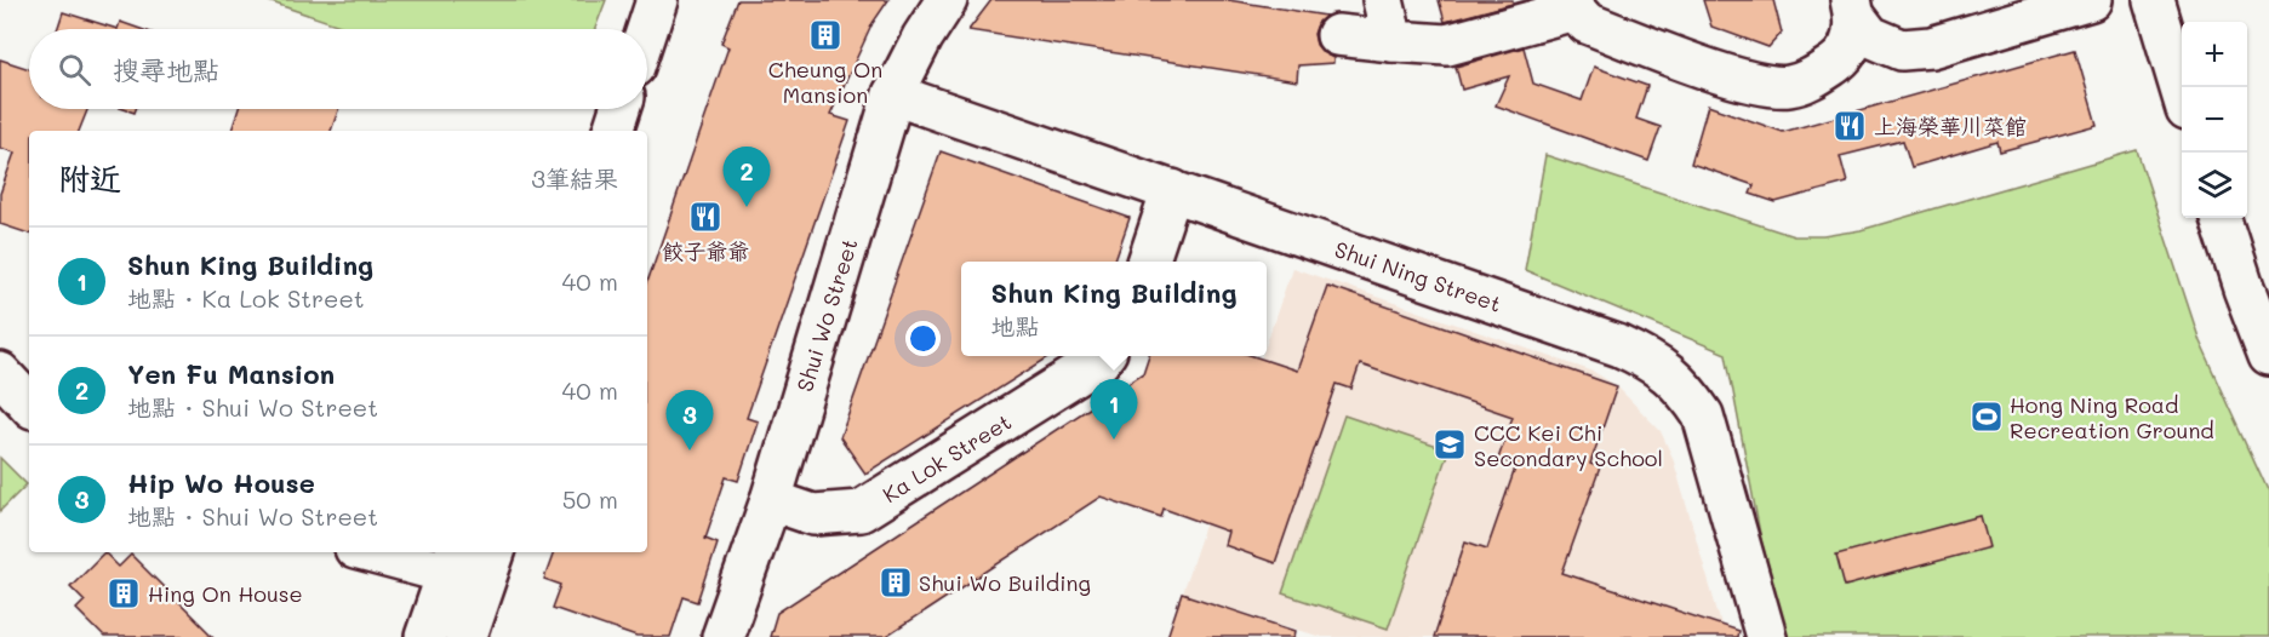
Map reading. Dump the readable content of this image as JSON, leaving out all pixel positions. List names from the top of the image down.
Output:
{
  "streets": {
    "street": ["Shui Ning Street", "Shui Wo Street", "Ka Lok Street"]
  },
  "crossings": [
    ["Shui Ning Street", "Shui Wo Street"],
    ["Shui Wo Street", "Ka Lok Street"]
  ],
  "places": {
    "building": ["Cheung On Mansion", "Shui Wo Building", "Hing On House"],
    "restaurant": ["上海榮華川菜館", "餃子爺爺"],
    "sports": ["Hong Ning Road Recreation Ground"],
    "school or university": ["CCC Kei Chi Secondary School"]
  },
  "page": {
    "map_buttons": ["+", "−"],
    "search": "搜尋地點",
    "heading": ["附近", "3筆結果"],
    "pins": ["2", "1", "3"],
    "list": [
      {
        "mark": "1",
        "name": "Shun King Building",
        "note": "地點 · Ka Lok Street",
        "value": "40 m"
      },
      {
        "mark": "2",
        "name": "Yen Fu Mansion",
        "note": "地點 · Shui Wo Street",
        "value": "40 m"
      },
      {
        "mark": "3",
        "name": "Hip Wo House",
        "note": "地點 · Shui Wo Street",
        "value": "50 m"
      }
    ],
    "popup": ["Shun King Building", "地點"]
  }
}
